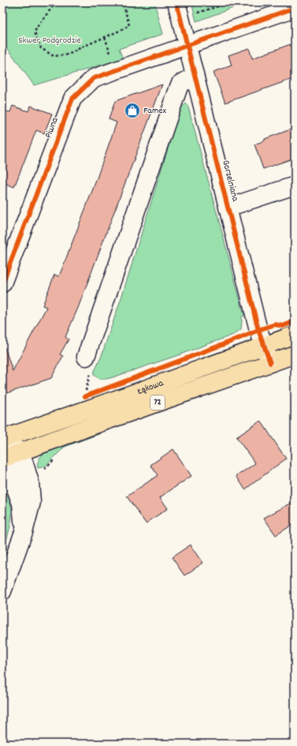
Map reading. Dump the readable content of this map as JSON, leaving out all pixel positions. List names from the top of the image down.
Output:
{
  "streets": {
    "main road": ["Łąkowa", "72"],
    "street": ["Piwna", "Gorzelniana"]
  },
  "crossings": [
    ["Piwna", "Gorzelniana"],
    ["Gorzelniana", "Łąkowa"]
  ],
  "parks": ["Skwer Podgrodzie"],
  "places": {
    "shop": ["Famex"]
  }
}
